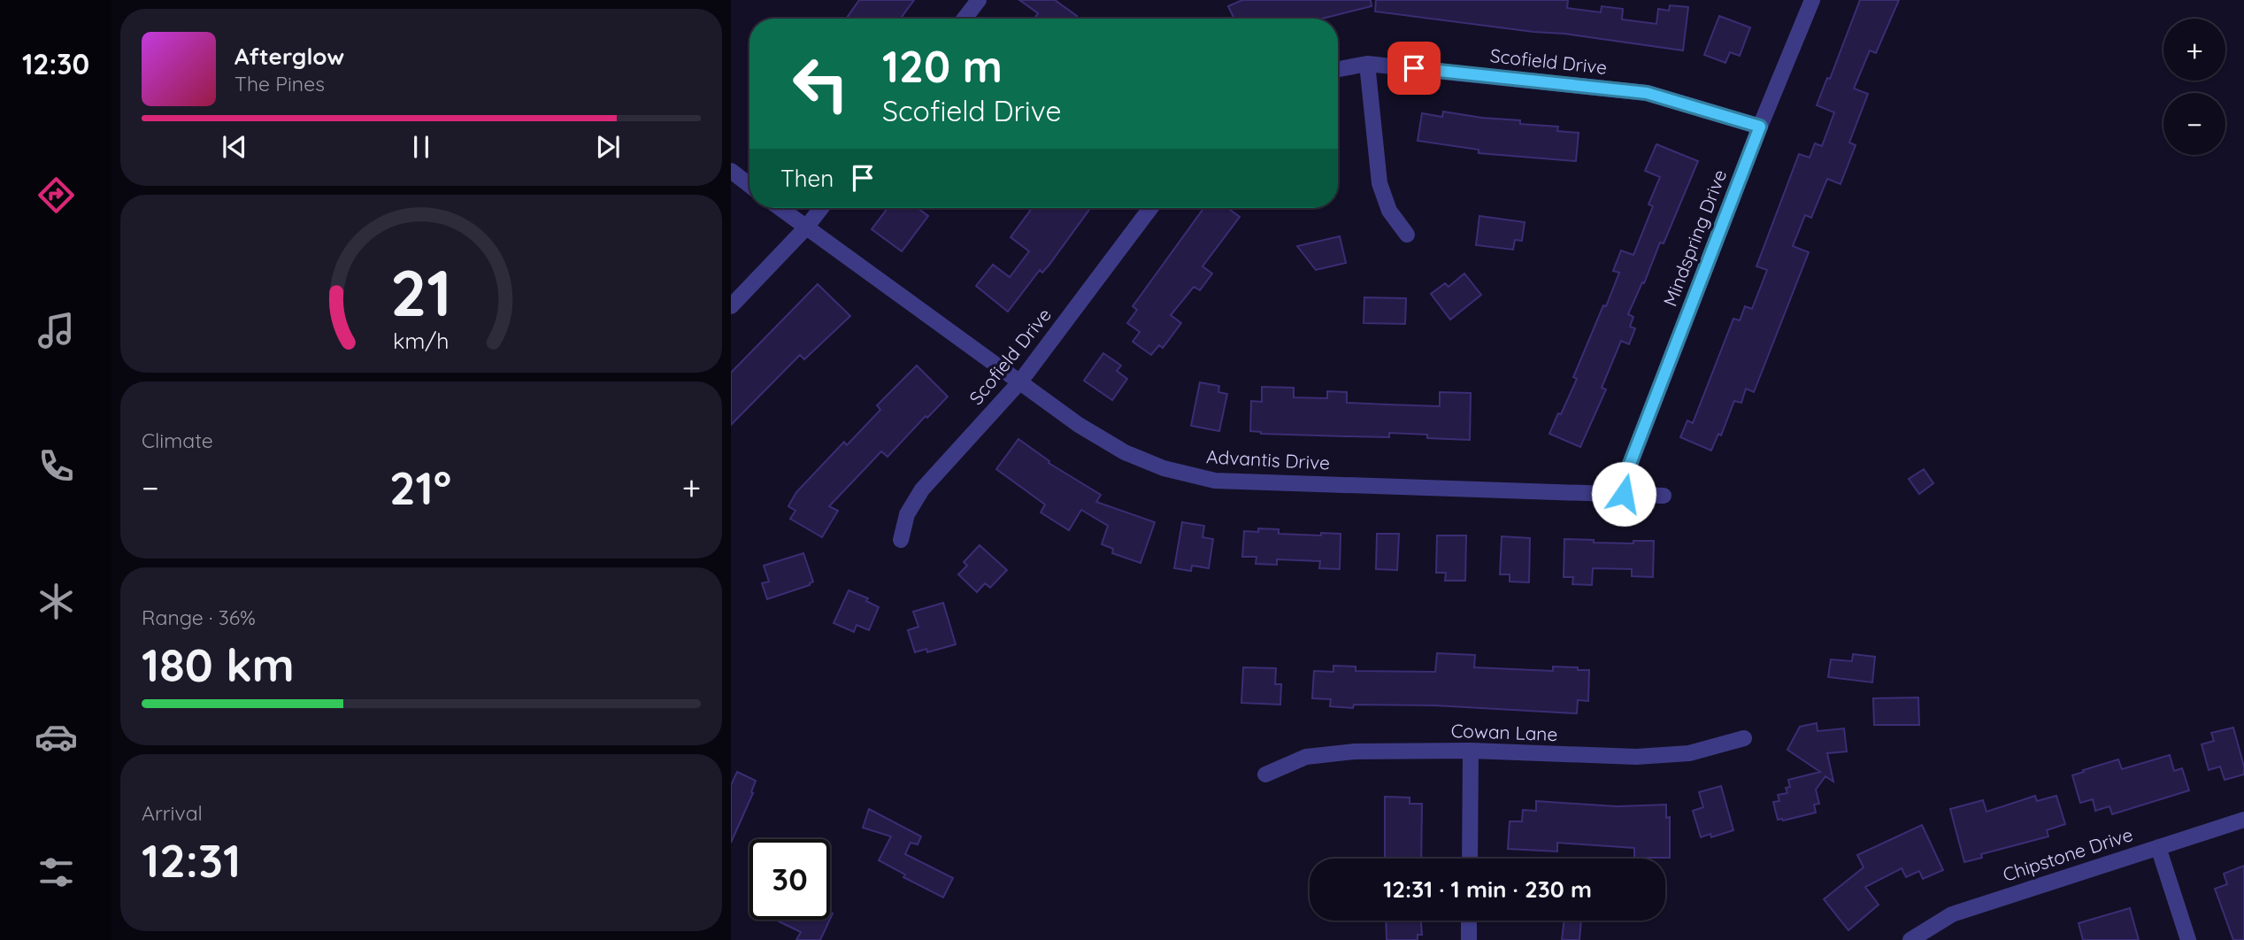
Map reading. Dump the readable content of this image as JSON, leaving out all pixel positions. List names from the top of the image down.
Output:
{
  "streets": {
    "street": [
      "Scofield Drive",
      "Mindspring Drive",
      "Advantis Drive",
      "Cowan Lane",
      "Chipstone Drive"
    ]
  },
  "crossings": [
    ["Scofield Drive", "Mindspring Drive"],
    ["Scofield Drive", "Advantis Drive"],
    ["Mindspring Drive", "Advantis Drive"]
  ],
  "page": {
    "tabs": "12:30",
    "map_buttons": ["+", "−"],
    "turn": ["120 m", "Scofield Drive"],
    "song": ["Afterglow", "The Pines"],
    "then": "Then",
    "tile": [
      "Climate",
      ["Range · 36%", "180 km"],
      ["Arrival", "12:31"]
    ],
    "heat": ["−", "21°", "+"],
    "limit": "30",
    "trip": "12:31 · 1 min · 230 m",
    "gauge": ["21", "km/h"]
  }
}
